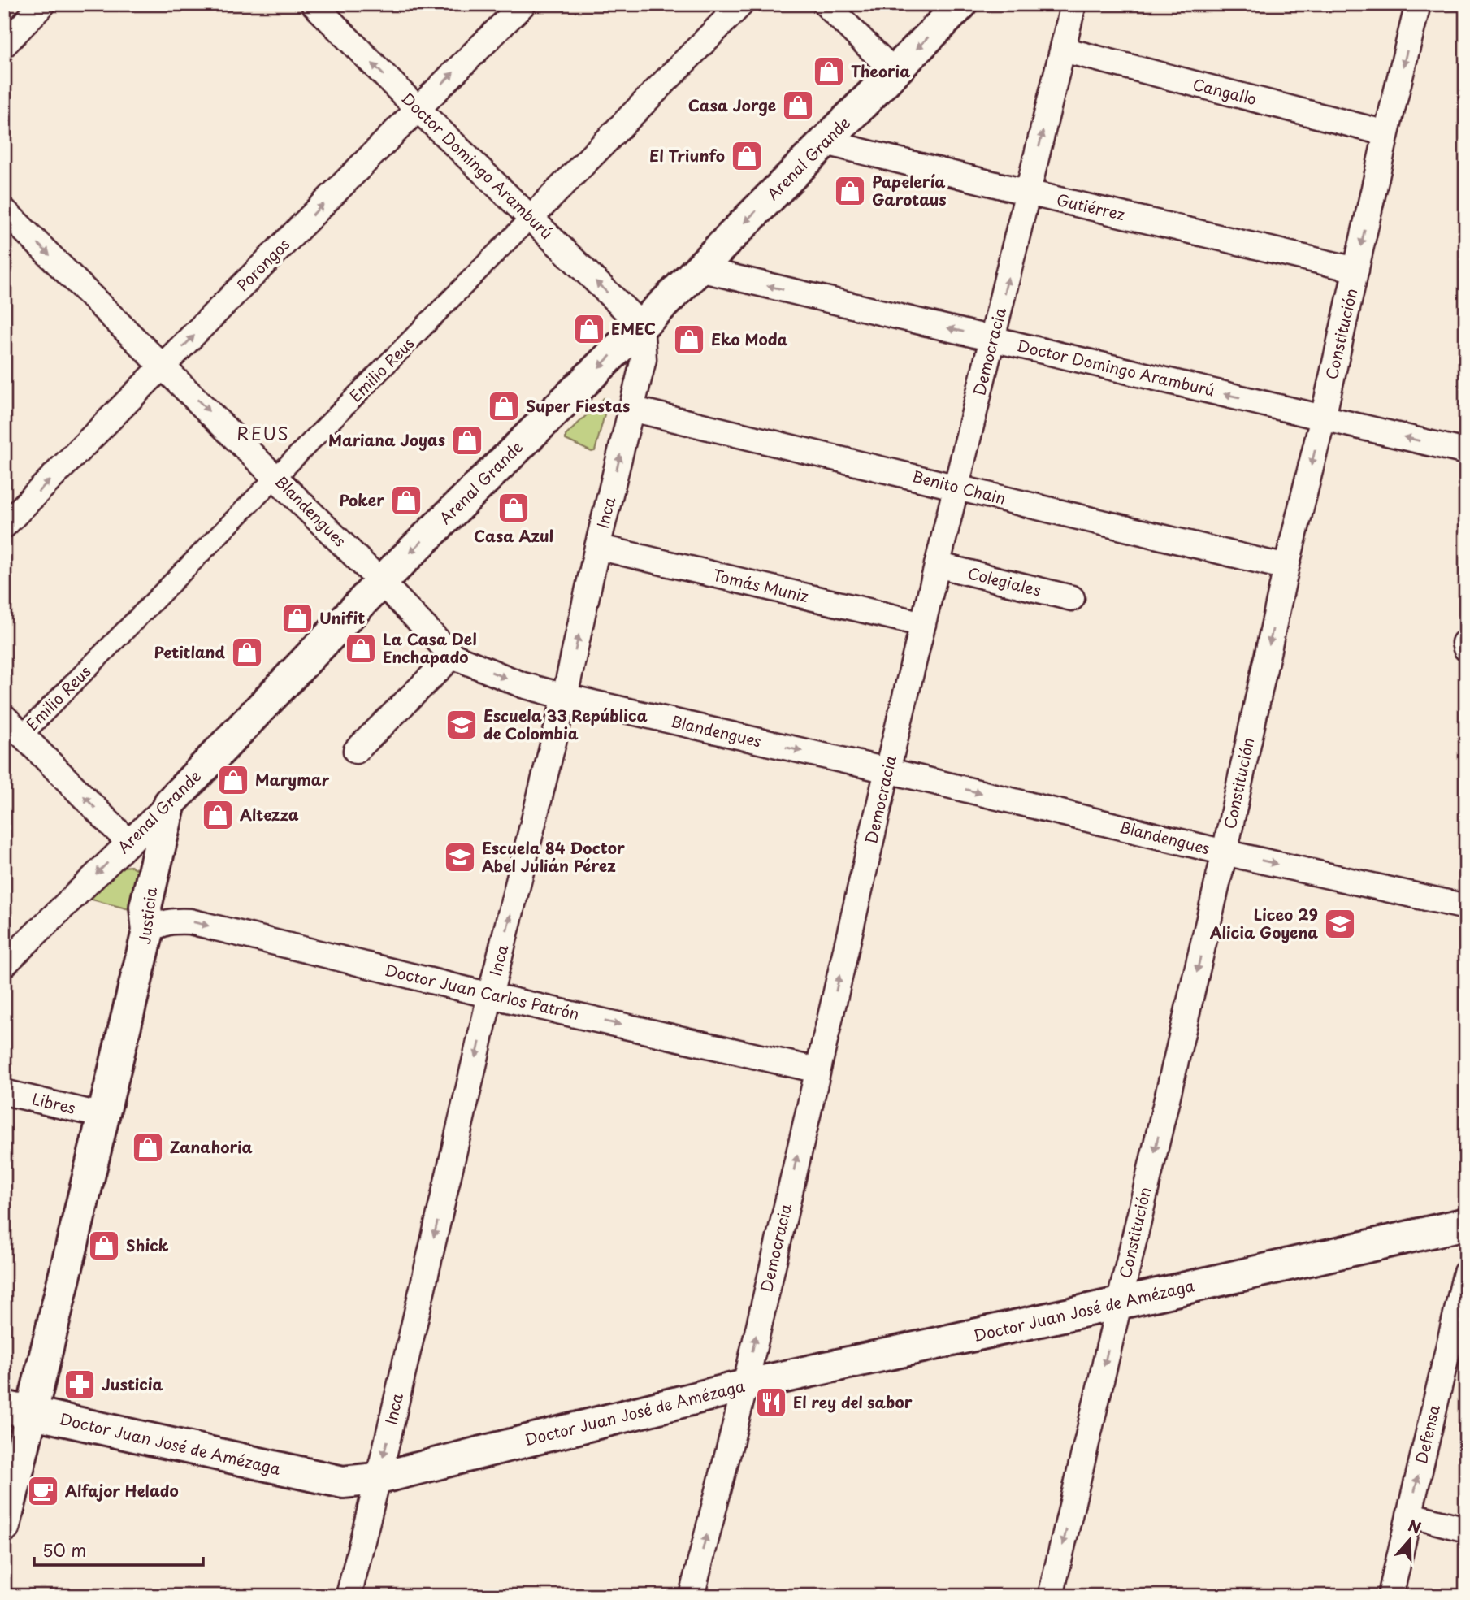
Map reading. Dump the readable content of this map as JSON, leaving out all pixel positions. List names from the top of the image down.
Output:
{
  "streets": {
    "street": [
      "Cangallo",
      "Arenal Grande",
      "Doctor Domingo Aramburú",
      "Gutiérrez",
      "Porongos",
      "Constitución",
      "Democracia",
      "Emilio Reus",
      "Benito Chain",
      "Blandengues",
      "Inca",
      "Colegiales",
      "Tomás Muniz",
      "Justicia",
      "Doctor Juan Carlos Patrón",
      "Libres",
      "Doctor Juan José de Amézaga",
      "Defensa"
    ]
  },
  "crossings": [
    ["Cangallo", "Constitución"],
    ["Cangallo", "Democracia"],
    ["Arenal Grande", "Doctor Domingo Aramburú"],
    ["Arenal Grande", "Gutiérrez"],
    ["Arenal Grande", "Blandengues"],
    ["Arenal Grande", "Inca"],
    ["Arenal Grande", "Justicia"],
    ["Doctor Domingo Aramburú", "Porongos"],
    ["Doctor Domingo Aramburú", "Constitución"],
    ["Doctor Domingo Aramburú", "Democracia"],
    ["Doctor Domingo Aramburú", "Emilio Reus"],
    ["Doctor Domingo Aramburú", "Inca"],
    ["Gutiérrez", "Constitución"],
    ["Gutiérrez", "Democracia"],
    ["Porongos", "Blandengues"],
    ["Constitución", "Benito Chain"],
    ["Constitución", "Blandengues"],
    ["Constitución", "Doctor Juan José de Amézaga"],
    ["Democracia", "Benito Chain"],
    ["Democracia", "Blandengues"],
    ["Democracia", "Colegiales"],
    ["Democracia", "Tomás Muniz"],
    ["Democracia", "Doctor Juan Carlos Patrón"],
    ["Democracia", "Doctor Juan José de Amézaga"],
    ["Emilio Reus", "Blandengues"],
    ["Benito Chain", "Inca"],
    ["Blandengues", "Inca"],
    ["Inca", "Tomás Muniz"],
    ["Inca", "Doctor Juan Carlos Patrón"],
    ["Inca", "Doctor Juan José de Amézaga"],
    ["Justicia", "Doctor Juan Carlos Patrón"],
    ["Justicia", "Libres"],
    ["Justicia", "Doctor Juan José de Amézaga"]
  ],
  "one_way": [
    "Arenal Grande",
    "Doctor Domingo Aramburú",
    "Porongos",
    "Constitución",
    "Democracia",
    "Blandengues",
    "Doctor Juan Carlos Patrón",
    "Defensa"
  ],
  "districts": ["REUS"],
  "places": {
    "shop": [
      "Theoria",
      "Casa Jorge",
      "El Triunfo",
      "Papelería Garotaus",
      "EMEC",
      "Eko Moda",
      "Super Fiestas",
      "Mariana Joyas",
      "Poker",
      "Casa Azul",
      "Unifit",
      "La Casa Del Enchapado",
      "Petitland",
      "Marymar",
      "Altezza",
      "Zanahoria",
      "Shick"
    ],
    "school or university": ["Escuela 33 República de Colombia", "Escuela 84 Doctor Abel Julián Pérez", "Liceo 29 Alicia Goyena"],
    "pharmacy": ["Justicia"],
    "restaurant": ["El rey del sabor"],
    "cafe": ["Alfajor Helado"]
  },
  "scale_bar": "50 m",
  "north": "top"
}
